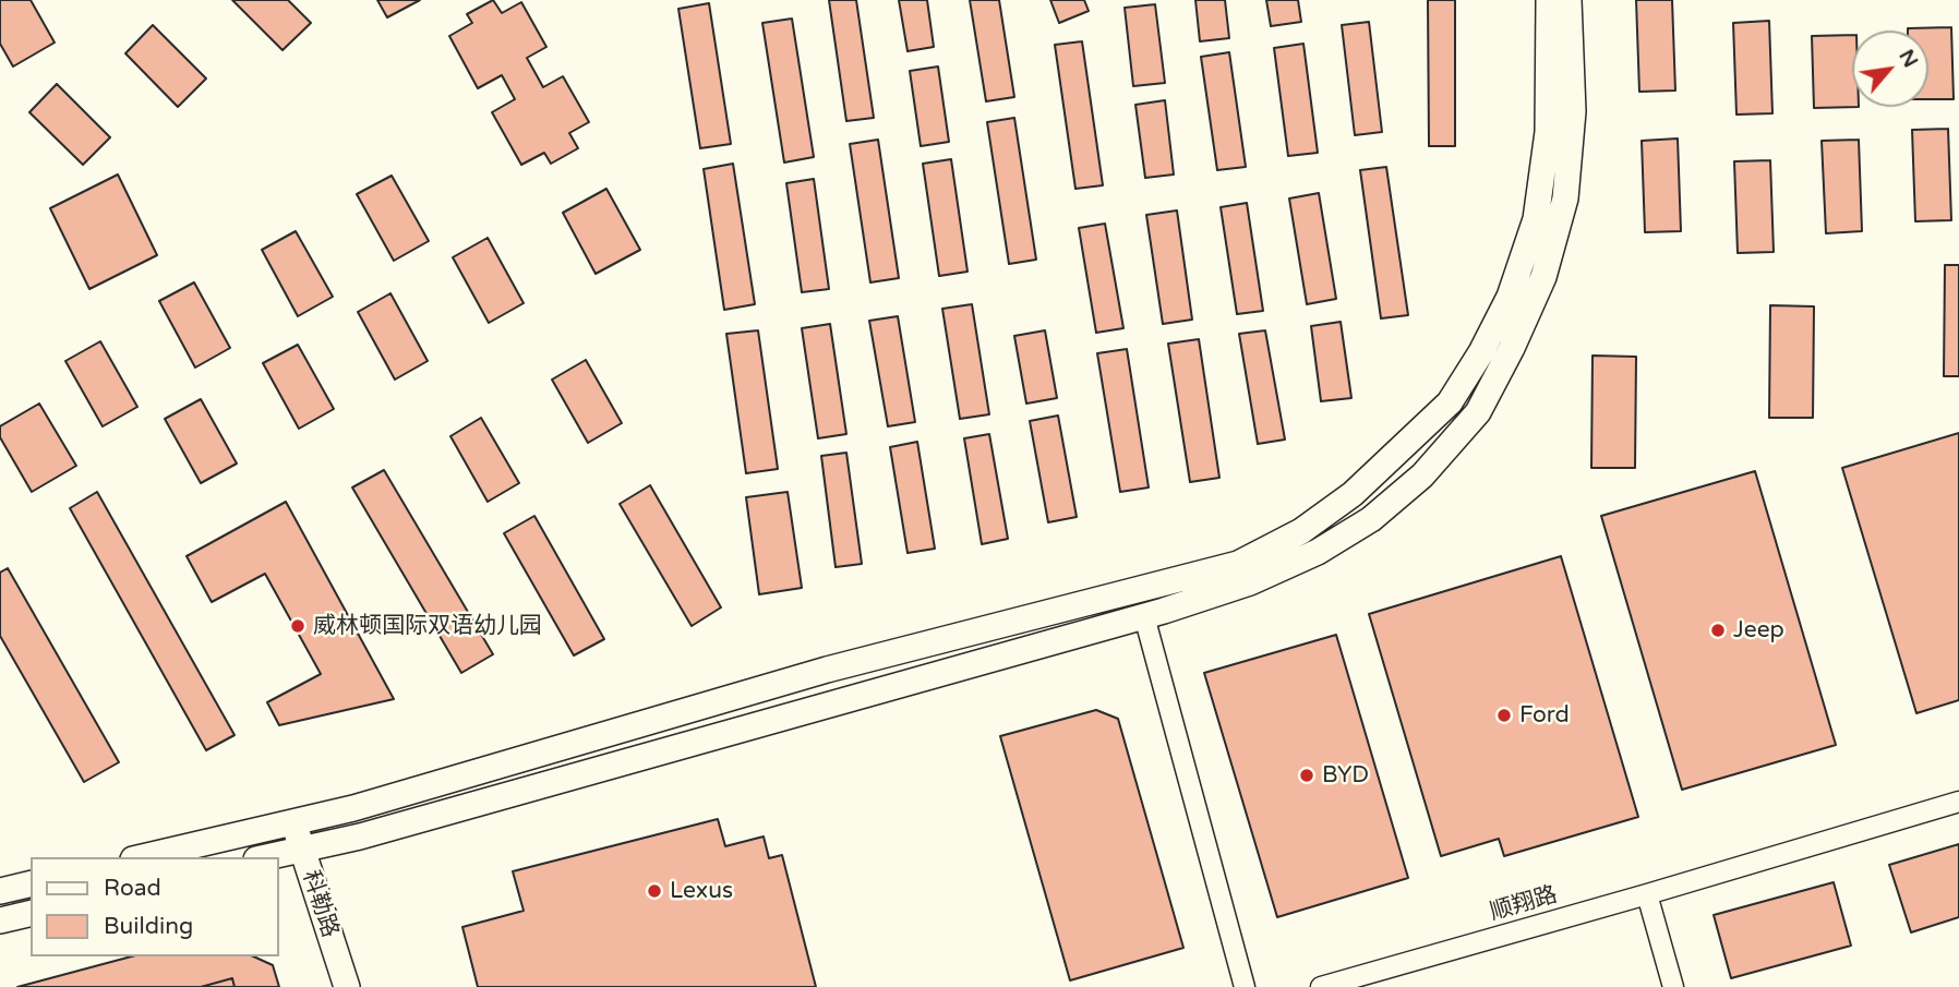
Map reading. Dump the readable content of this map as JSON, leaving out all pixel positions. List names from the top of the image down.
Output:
{
  "streets": {
    "street": ["科勒路", "顺翔路"]
  },
  "places": [
    "威林顿国际双语幼儿园",
    "Jeep",
    "Ford",
    "BYD",
    "Lexus"
  ],
  "legend": ["Road", "Building"],
  "north": "top right"
}
